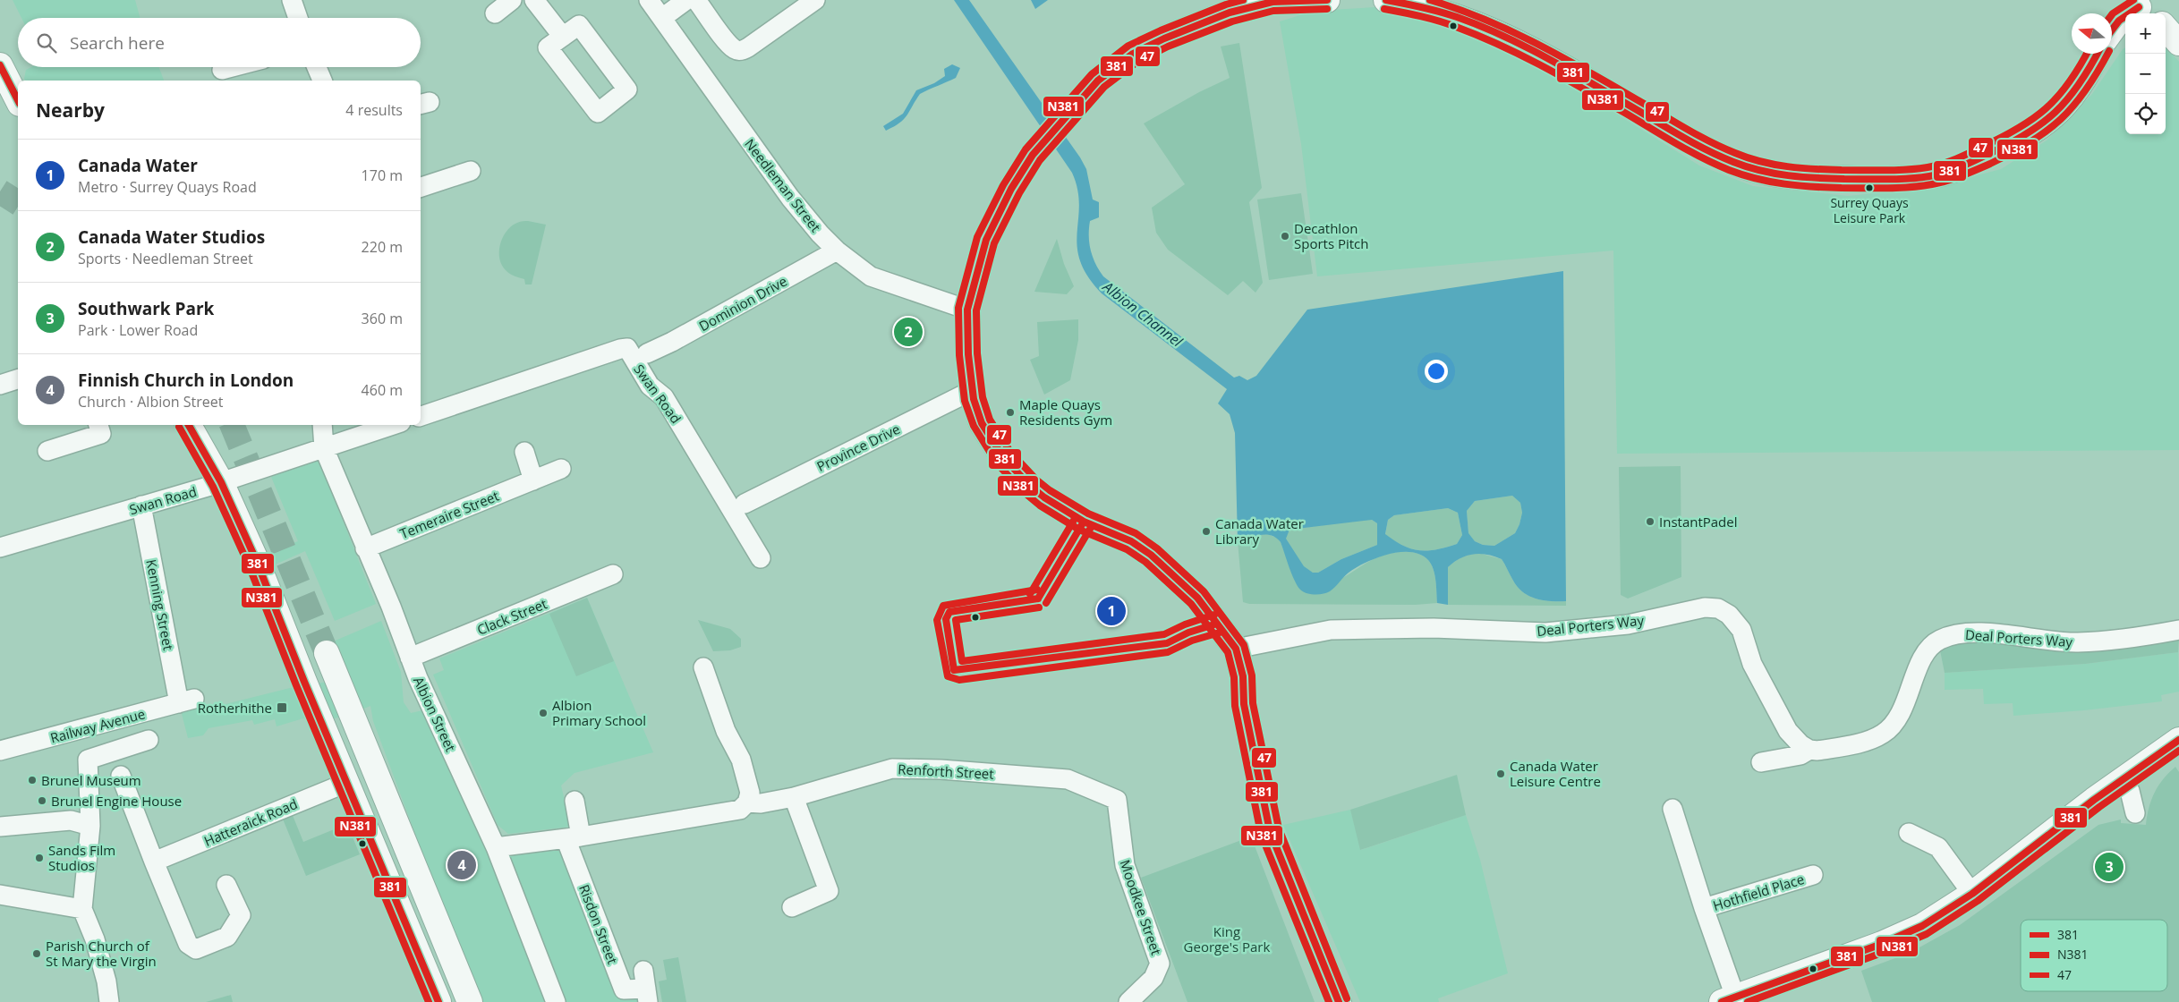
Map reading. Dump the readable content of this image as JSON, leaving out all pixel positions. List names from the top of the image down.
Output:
{
  "streets": {
    "street": [
      "Needleman Street",
      "Dominion Drive",
      "Swan Road",
      "Province Drive",
      "Temeraire Street",
      "Kenning Street",
      "Clack Street",
      "Deal Porters Way",
      "Albion Street",
      "Railway Avenue",
      "Renforth Street",
      "Hatteraick Road",
      "Hothfield Place",
      "Moodkee Street",
      "Risdon Street"
    ]
  },
  "crossings": [
    ["Needleman Street", "Dominion Drive"],
    ["Swan Road", "Kenning Street"],
    ["Swan Road", "Albion Street"],
    ["Temeraire Street", "Albion Street"],
    ["Kenning Street", "Railway Avenue"],
    ["Clack Street", "Albion Street"],
    ["Albion Street", "Renforth Street"],
    ["Renforth Street", "Moodkee Street"],
    ["Renforth Street", "Risdon Street"]
  ],
  "water": ["Albion Channel"],
  "parks": ["King George's Park"],
  "places": {
    "other": [
      "Surrey Quays Leisure Park",
      "Decathlon Sports Pitch",
      "Maple Quays Residents Gym",
      "InstantPadel",
      "Canada Water Library",
      "Albion Primary School",
      "Canada Water Leisure Centre",
      "Brunel Museum",
      "Brunel Engine House",
      "Sands Film Studios",
      "Parish Church of St Mary the Virgin"
    ],
    "transit": ["Rotherhithe"]
  },
  "lines": ["transit line 381", "transit line N381", "transit line 47"],
  "legend": ["381", "N381", "47"],
  "north": "left",
  "page": {
    "map_buttons": ["+", "−"],
    "search": "Search here",
    "heading": ["Nearby", "4 results"],
    "list": [
      {
        "mark": "1",
        "name": "Canada Water",
        "note": "Metro · Surrey Quays Road",
        "value": "170 m"
      },
      {
        "mark": "2",
        "name": "Canada Water Studios",
        "note": "Sports · Needleman Street",
        "value": "220 m"
      },
      {
        "mark": "3",
        "name": "Southwark Park",
        "note": "Park · Lower Road",
        "value": "360 m"
      },
      {
        "mark": "4",
        "name": "Finnish Church in London",
        "note": "Church · Albion Street",
        "value": "460 m"
      }
    ],
    "pins": [
      "2",
      "1",
      "4",
      "3"
    ]
  }
}
